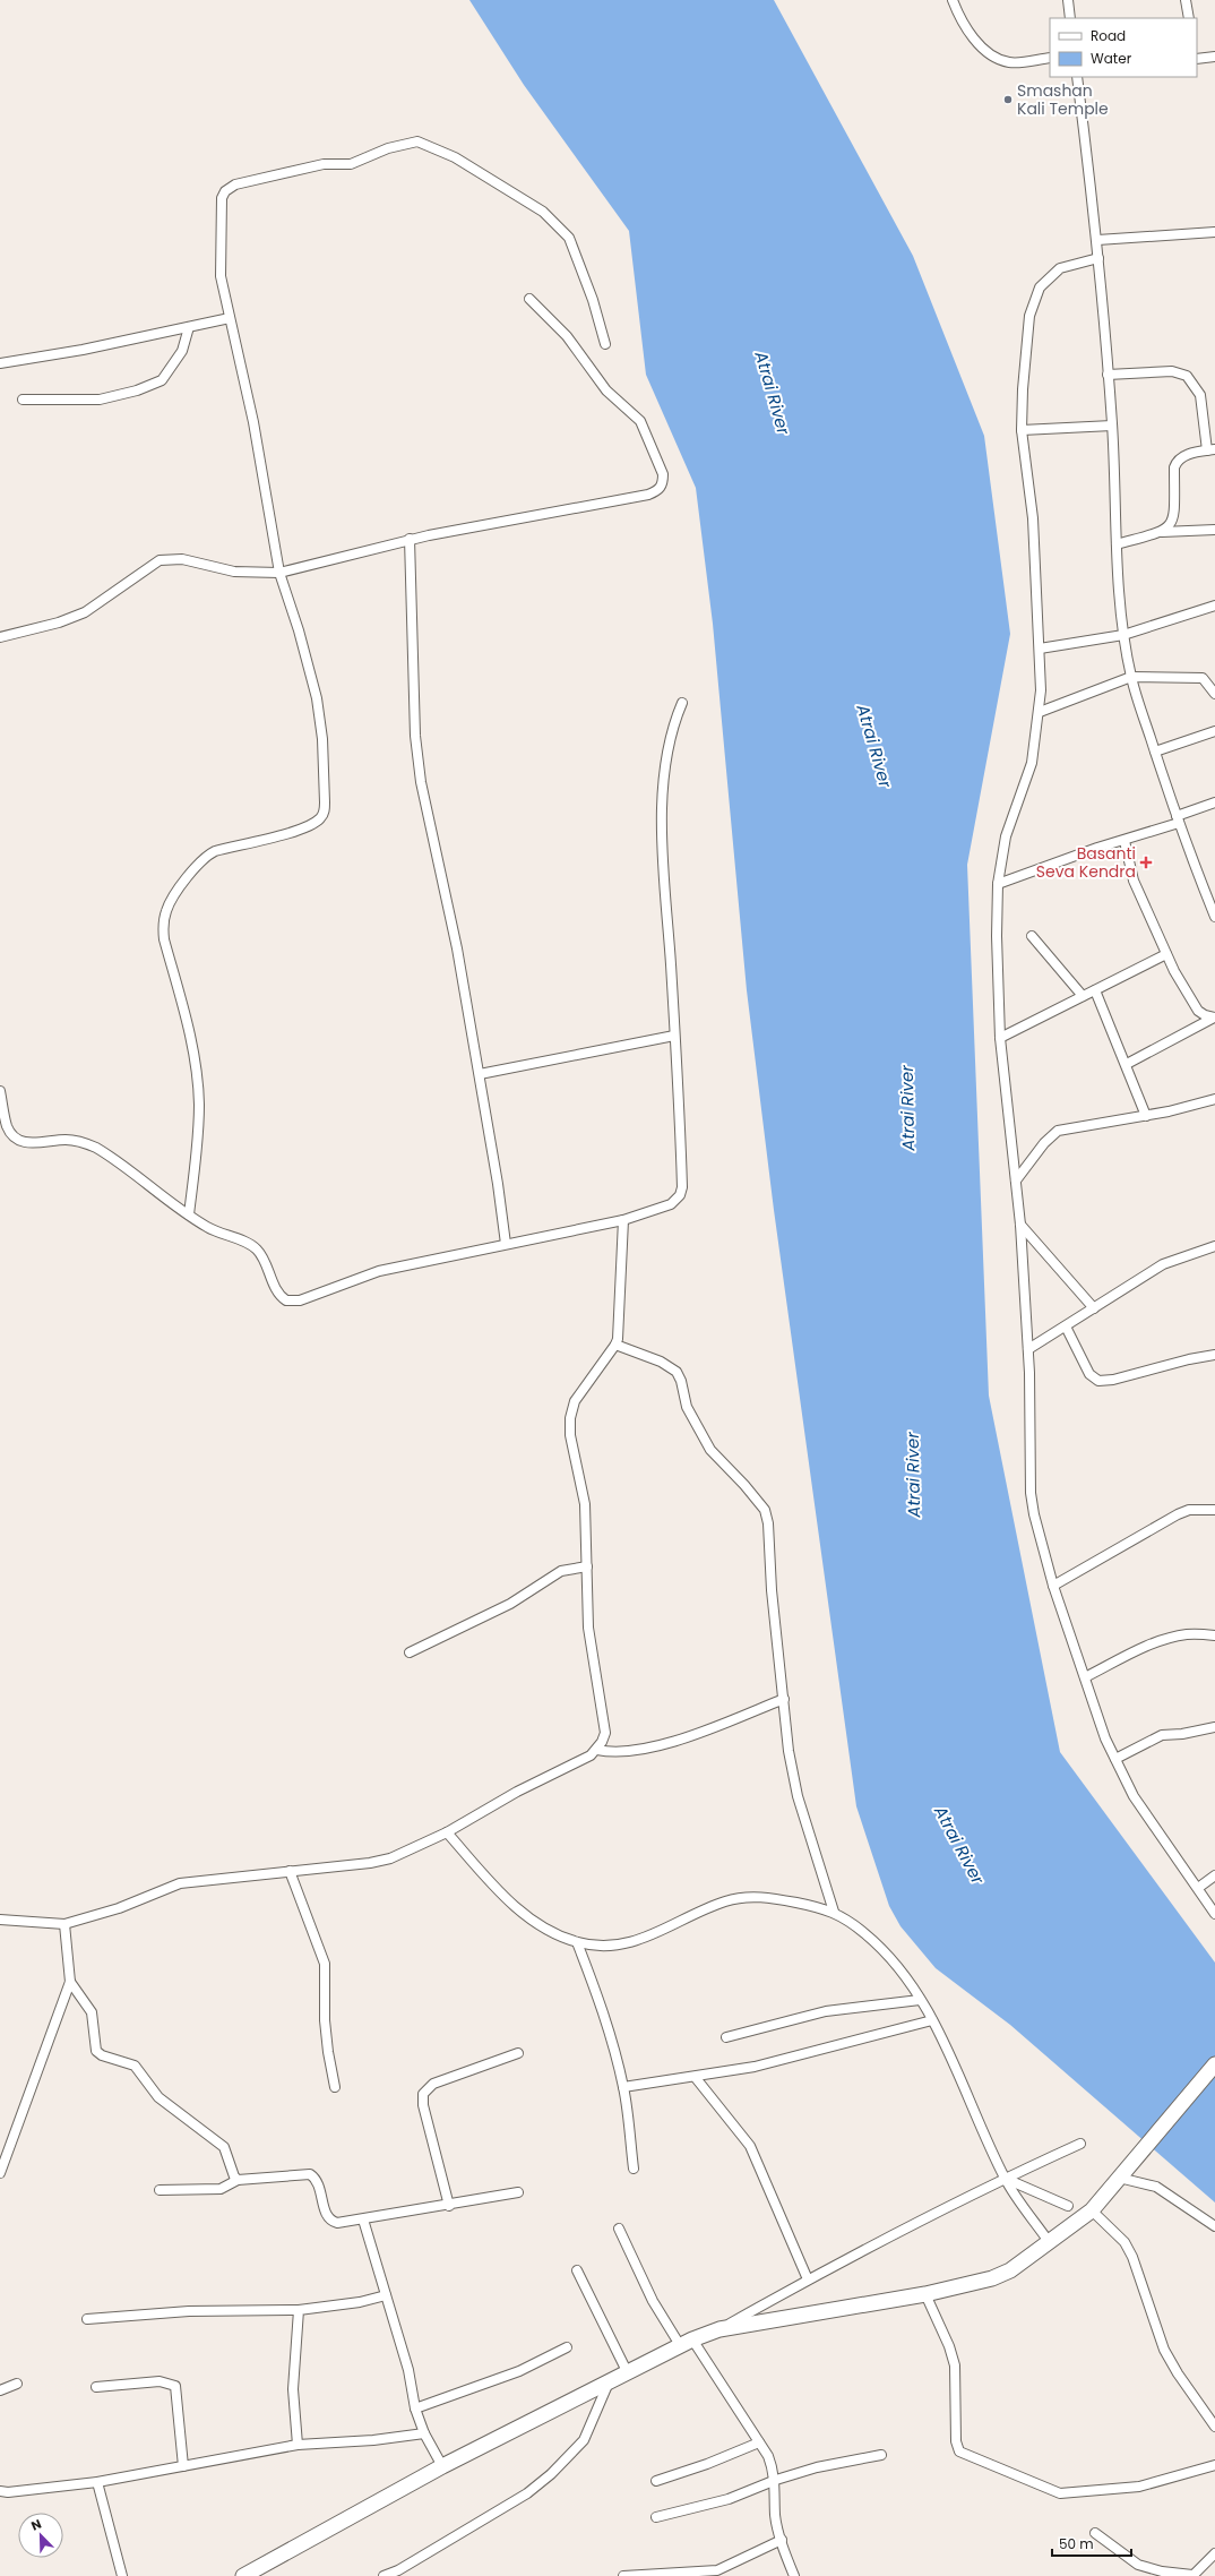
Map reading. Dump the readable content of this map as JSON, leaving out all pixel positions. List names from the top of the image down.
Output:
{
  "water": ["Atrai River"],
  "places": {
    "other": ["Smashan Kali Temple"],
    "health": ["Basanti Seva Kendra"]
  },
  "legend": ["Road", "Water"],
  "scale_bar": "50 m",
  "north": "top left"
}
